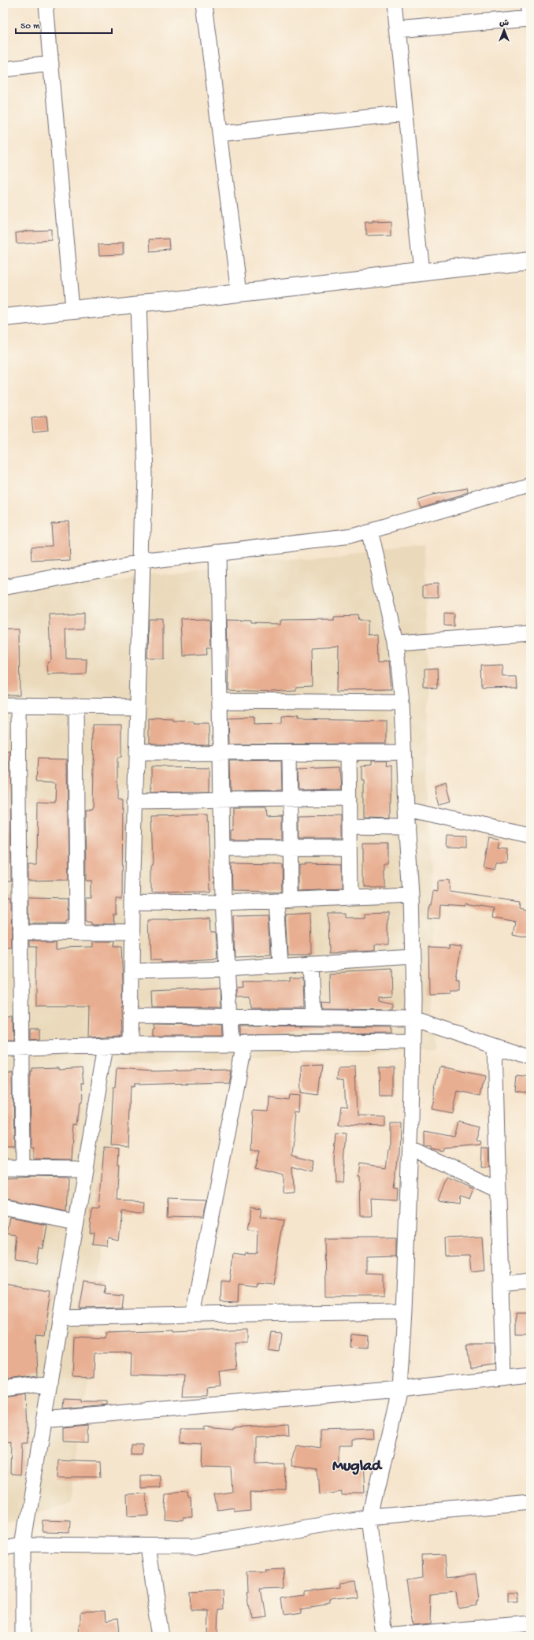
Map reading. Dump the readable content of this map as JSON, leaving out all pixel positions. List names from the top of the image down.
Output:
{
  "districts": ["Muglad"],
  "scale_bar": "50 m",
  "north": "top"
}
